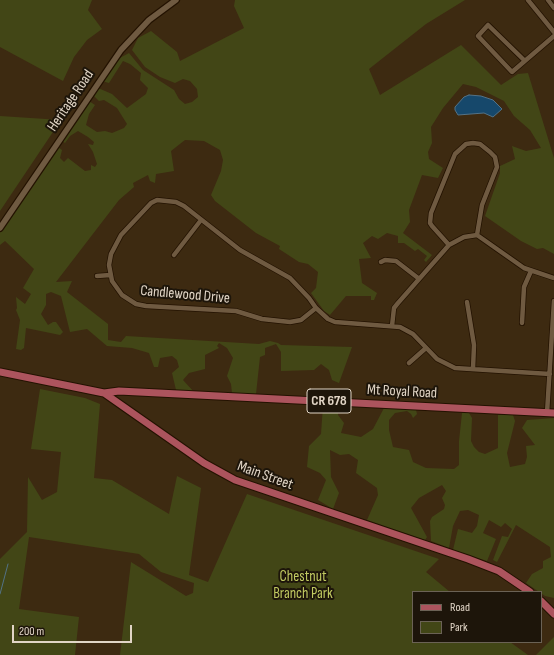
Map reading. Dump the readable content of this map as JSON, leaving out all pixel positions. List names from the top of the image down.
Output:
{
  "streets": {
    "main road": ["Mt Royal Road", "CR 678", "Main Street"],
    "street": ["Heritage Road", "Candlewood Drive"]
  },
  "crossings": [
    ["Mt Royal Road", "Main Street"]
  ],
  "parks": ["Chestnut Branch Park"],
  "legend": ["Road", "Park"],
  "scale_bar": "200 m"
}
